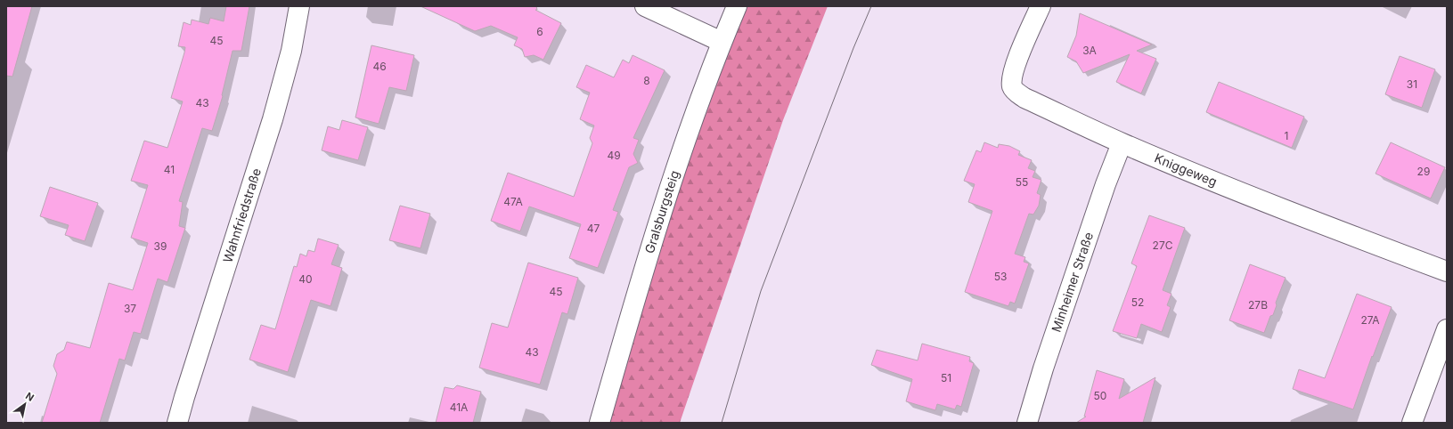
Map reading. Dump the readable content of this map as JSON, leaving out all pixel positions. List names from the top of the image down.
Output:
{
  "streets": {
    "street": [
      "Kniggeweg",
      "Gralsburgsteig",
      "Wahnfriedstraße",
      "Minheimer Straße"
    ]
  },
  "crossings": [
    ["Kniggeweg", "Minheimer Straße"]
  ],
  "house_numbers": [
    "6",
    "45",
    "3A",
    "46",
    "8",
    "31",
    "43",
    "1",
    "49",
    "41",
    "29",
    "55",
    "47A",
    "47",
    "27C",
    "39",
    "53",
    "40",
    "45",
    "52",
    "27B",
    "37",
    "27A",
    "43",
    "51",
    "50",
    "41A"
  ],
  "north": "top right"
}
